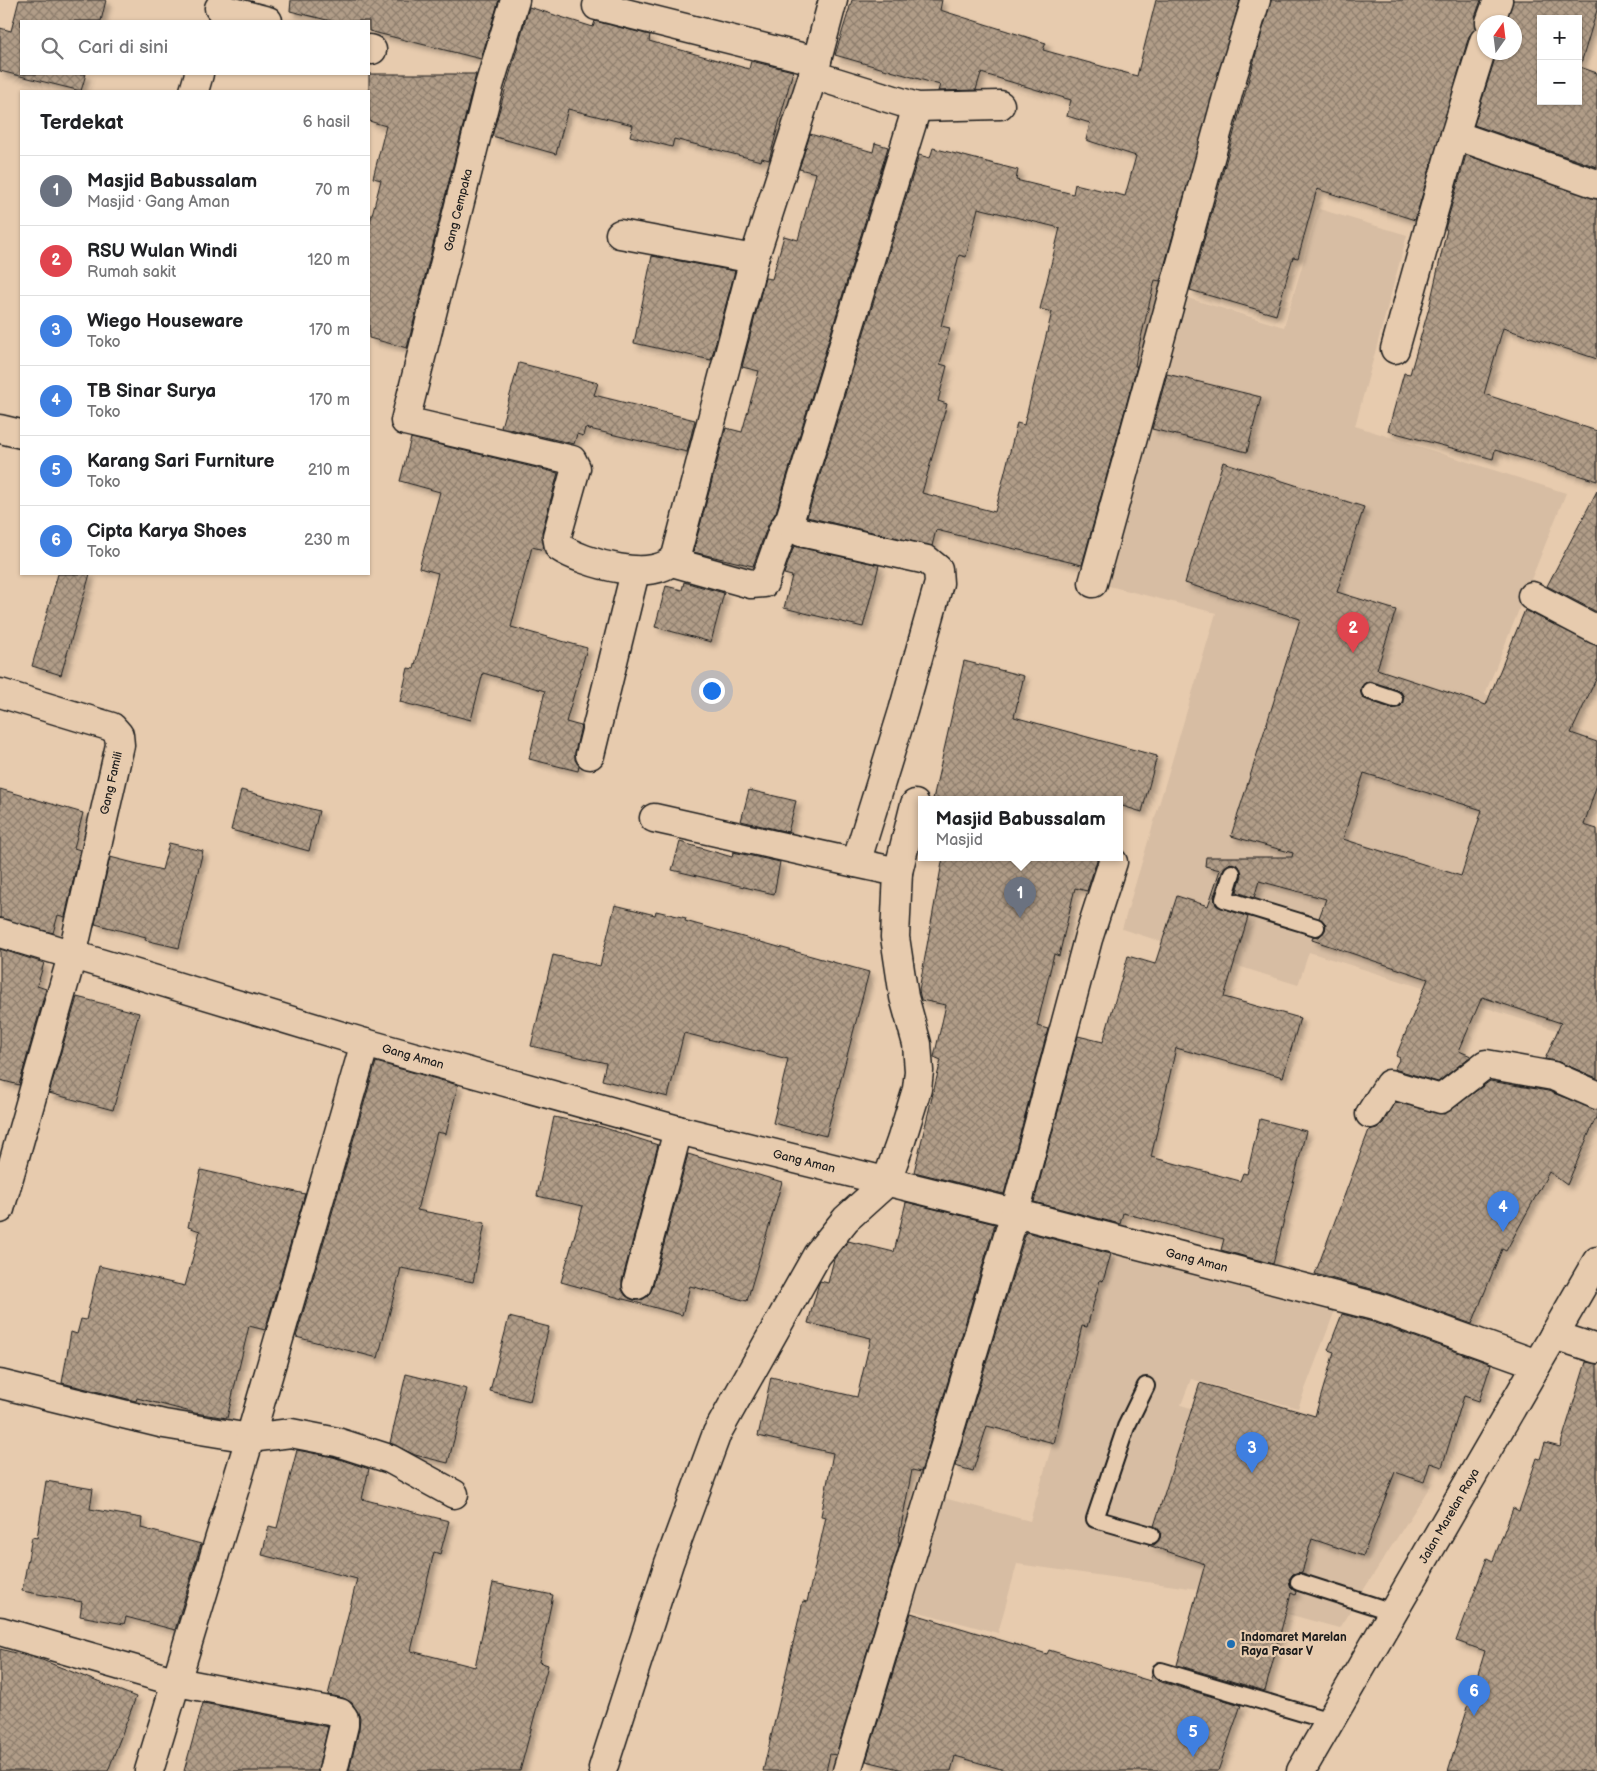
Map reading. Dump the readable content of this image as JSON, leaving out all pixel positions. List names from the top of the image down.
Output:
{
  "streets": {
    "street": [
      "Gang Cempaka",
      "Gang Famili",
      "Gang Aman",
      "Jalan Marelan Raya"
    ]
  },
  "crossings": [
    ["Gang Famili", "Gang Aman"],
    ["Gang Aman", "Jalan Marelan Raya"]
  ],
  "places": ["Indomaret Marelan Raya Pasar V"],
  "north": "top",
  "page": {
    "map_buttons": ["+", "−"],
    "search": "Cari di sini",
    "heading": ["Terdekat", "6 hasil"],
    "list": [
      {
        "mark": "1",
        "name": "Masjid Babussalam",
        "note": "Masjid · Gang Aman",
        "value": "70 m"
      },
      {
        "mark": "2",
        "name": "RSU Wulan Windi",
        "note": "Rumah sakit",
        "value": "120 m"
      },
      {
        "mark": "3",
        "name": "Wiego Houseware",
        "note": "Toko",
        "value": "170 m"
      },
      {
        "mark": "4",
        "name": "TB Sinar Surya",
        "note": "Toko",
        "value": "170 m"
      },
      {
        "mark": "5",
        "name": "Karang Sari Furniture",
        "note": "Toko",
        "value": "210 m"
      },
      {
        "mark": "6",
        "name": "Cipta Karya Shoes",
        "note": "Toko",
        "value": "230 m"
      }
    ],
    "pins": [
      "2",
      "1",
      "4",
      "3",
      "6",
      "5"
    ],
    "popup": ["Masjid Babussalam", "Masjid"]
  }
}
